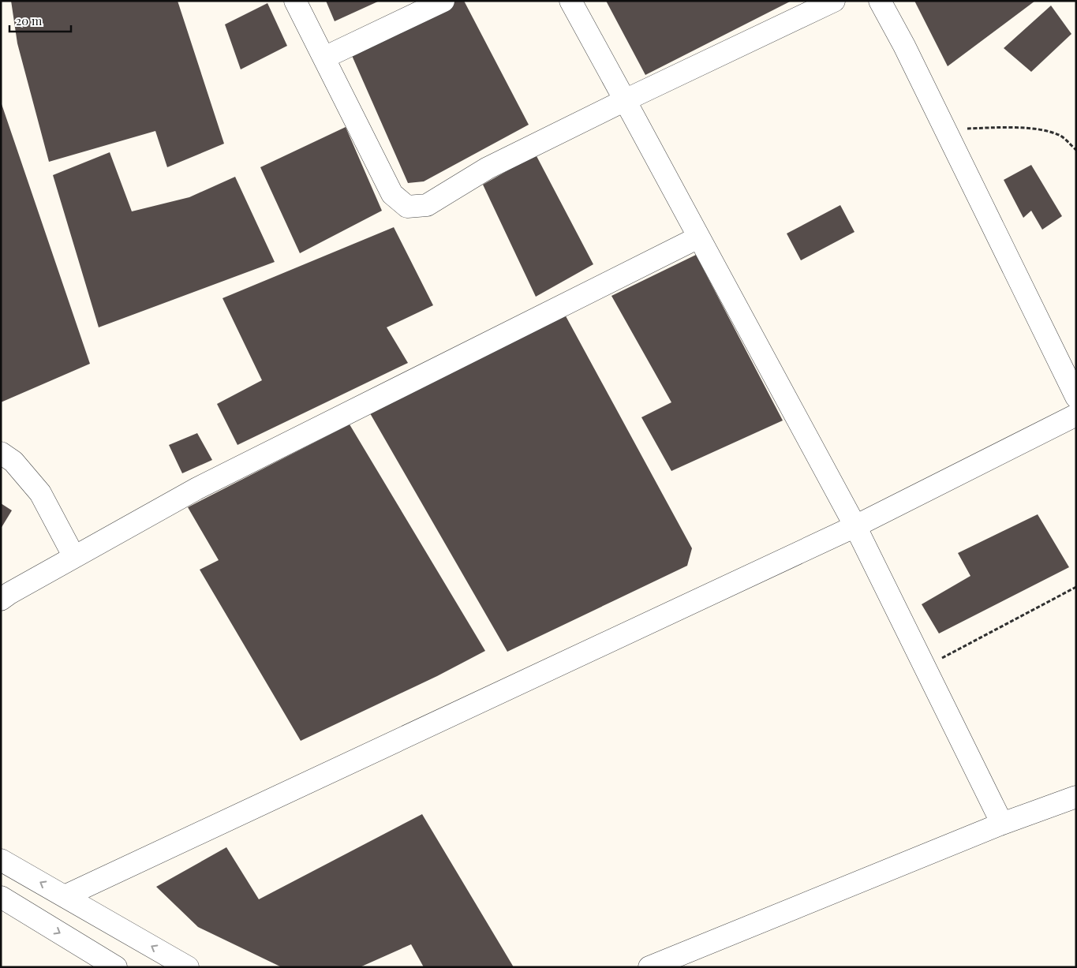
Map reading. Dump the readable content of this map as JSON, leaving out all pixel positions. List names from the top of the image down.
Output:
{
  "scale_bar": "20 m"
}
